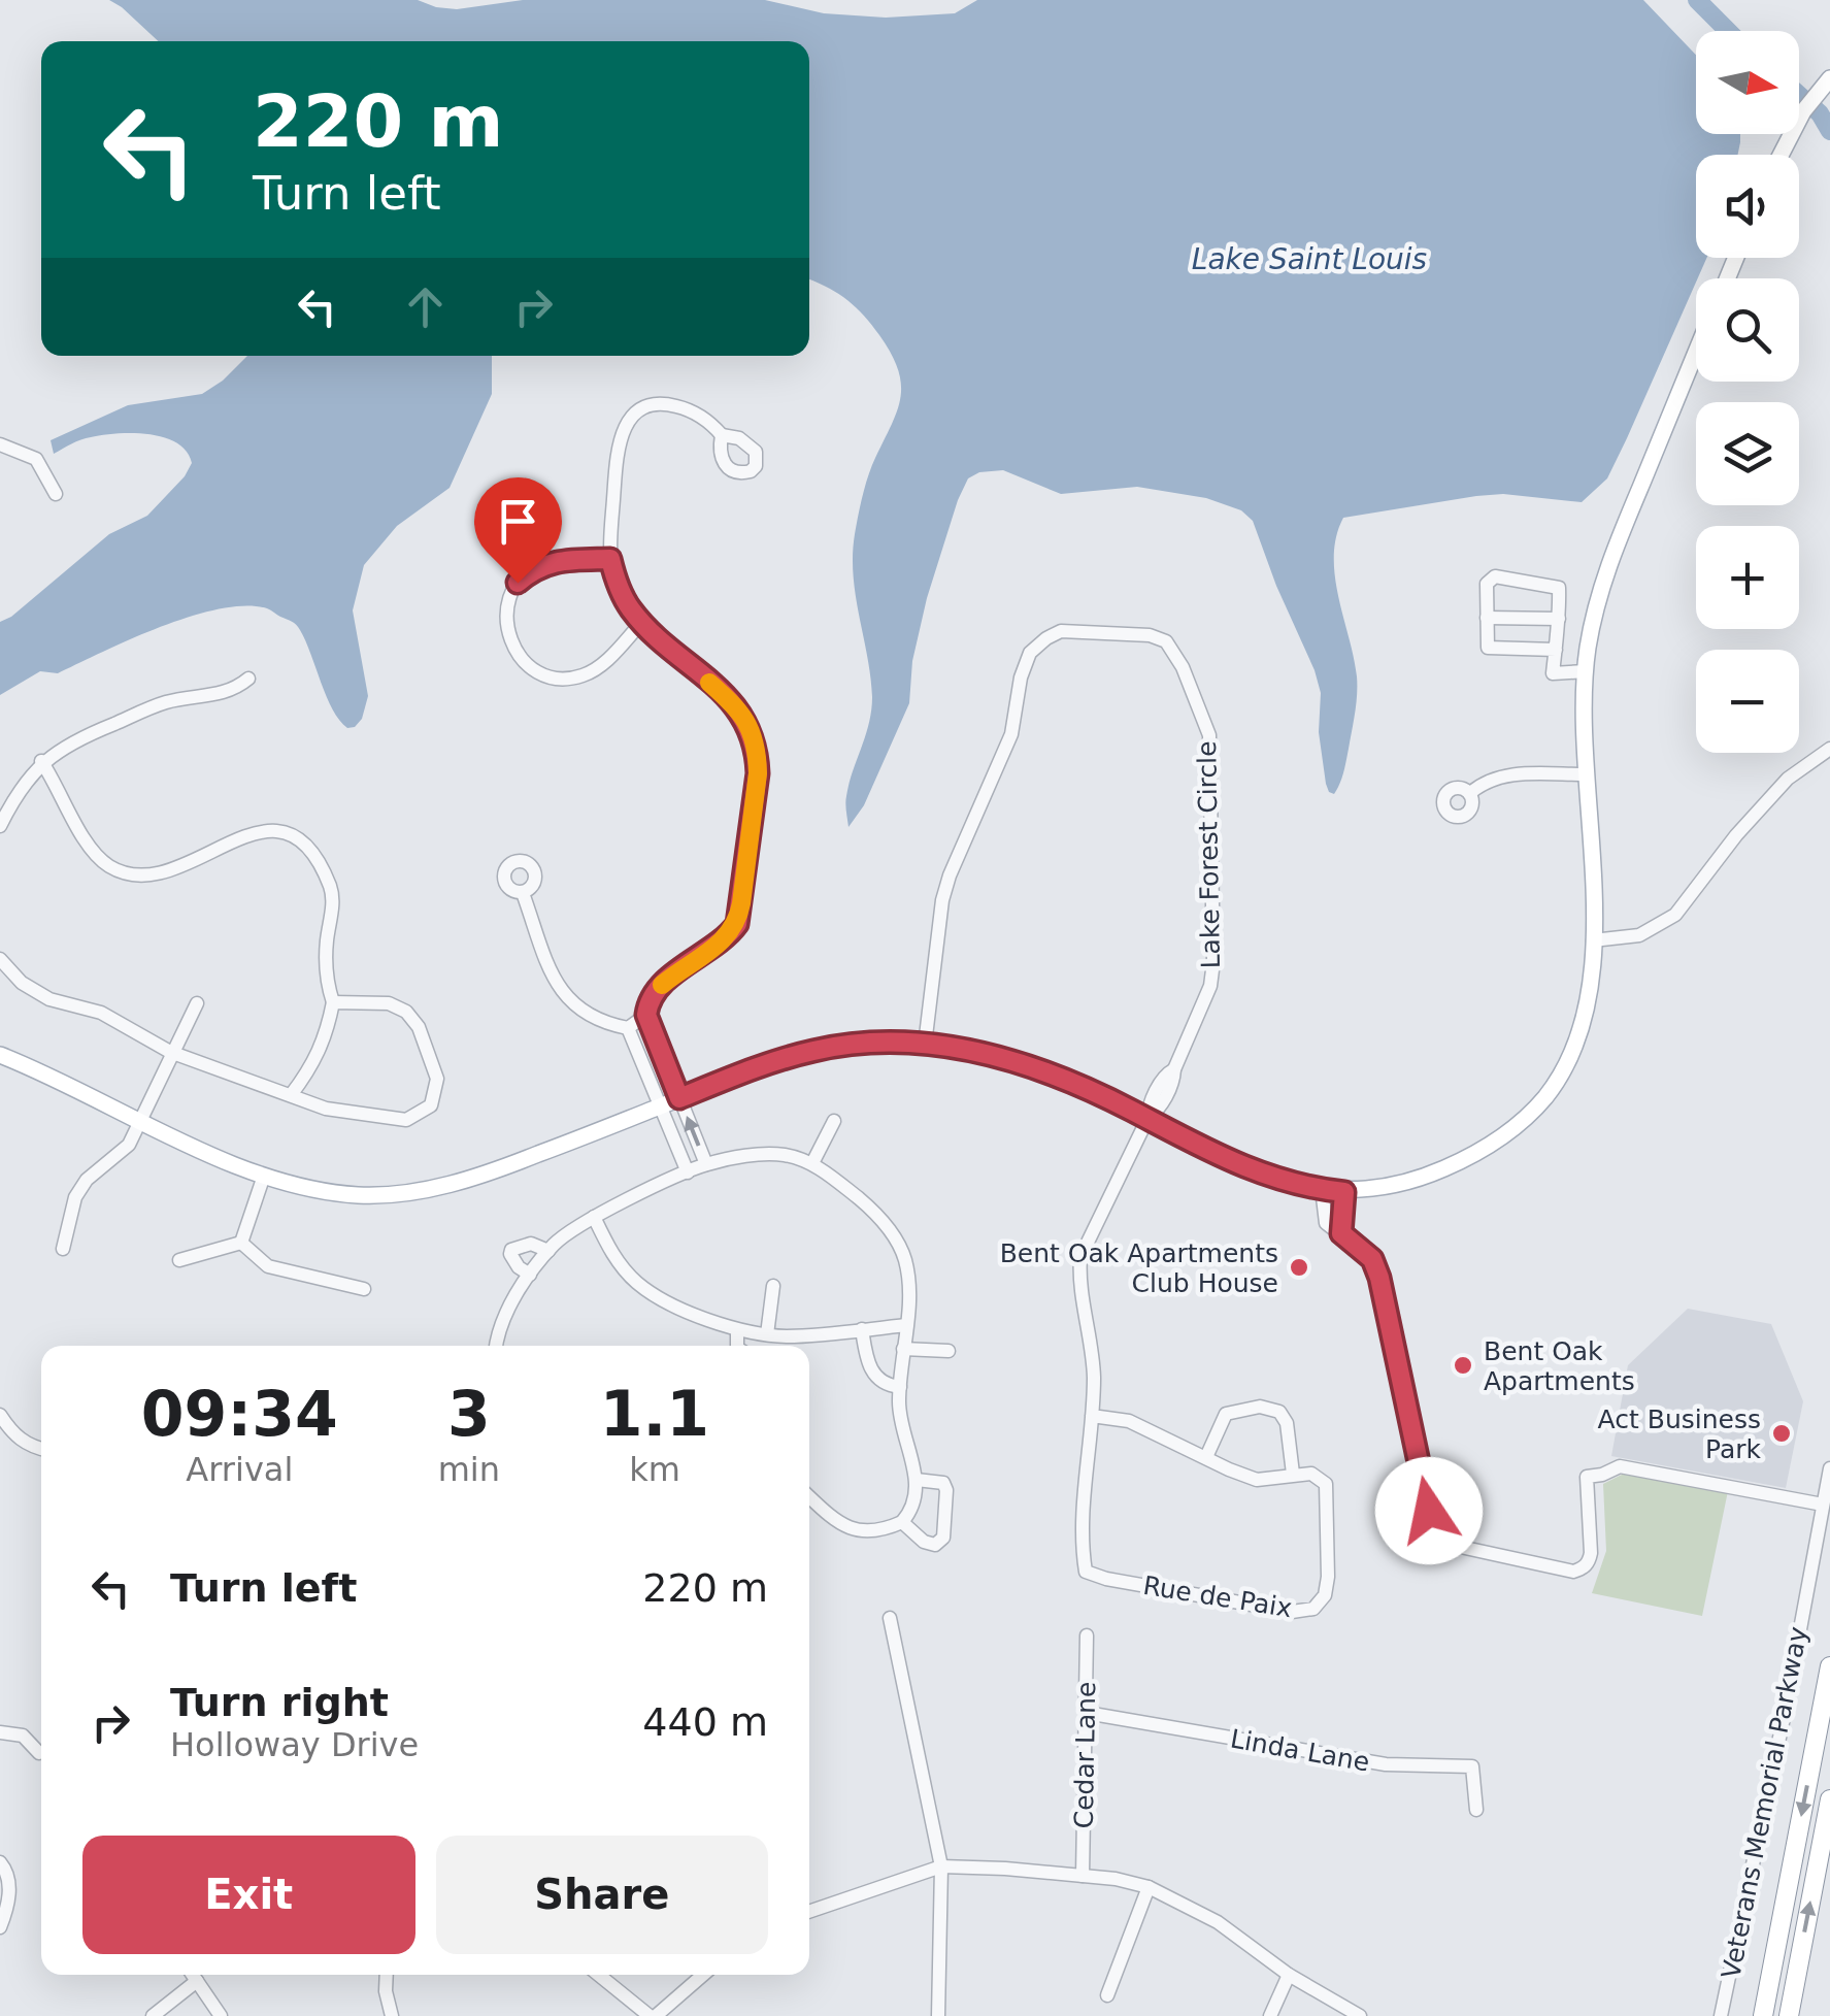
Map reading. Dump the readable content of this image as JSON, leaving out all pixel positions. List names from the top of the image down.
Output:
{
  "streets": {
    "street": [
      "Lake Forest Circle",
      "Rue de Paix",
      "Linda Lane",
      "Cedar Lane",
      "Veterans Memorial Parkway"
    ]
  },
  "crossings": [
    ["Lake Forest Circle", "Rue de Paix"],
    ["Linda Lane", "Cedar Lane"]
  ],
  "water": ["Lake Saint Louis"],
  "places": ["Bent Oak Apartments Club House", "Bent Oak Apartments", "Act Business Park"],
  "north": "right",
  "page": {
    "map_buttons": ["+", "−"],
    "turn": ["220 m", "Turn left"],
    "eta": [
      "09:34",
      "Arrival",
      "3",
      "min",
      "1.1",
      "km"
    ],
    "list": [
      {
        "name": "Turn left",
        "value": "220 m"
      },
      {
        "name": "Turn right",
        "note": "Holloway Drive",
        "value": "440 m"
      }
    ],
    "buttons": ["Exit", "Share"]
  }
}
